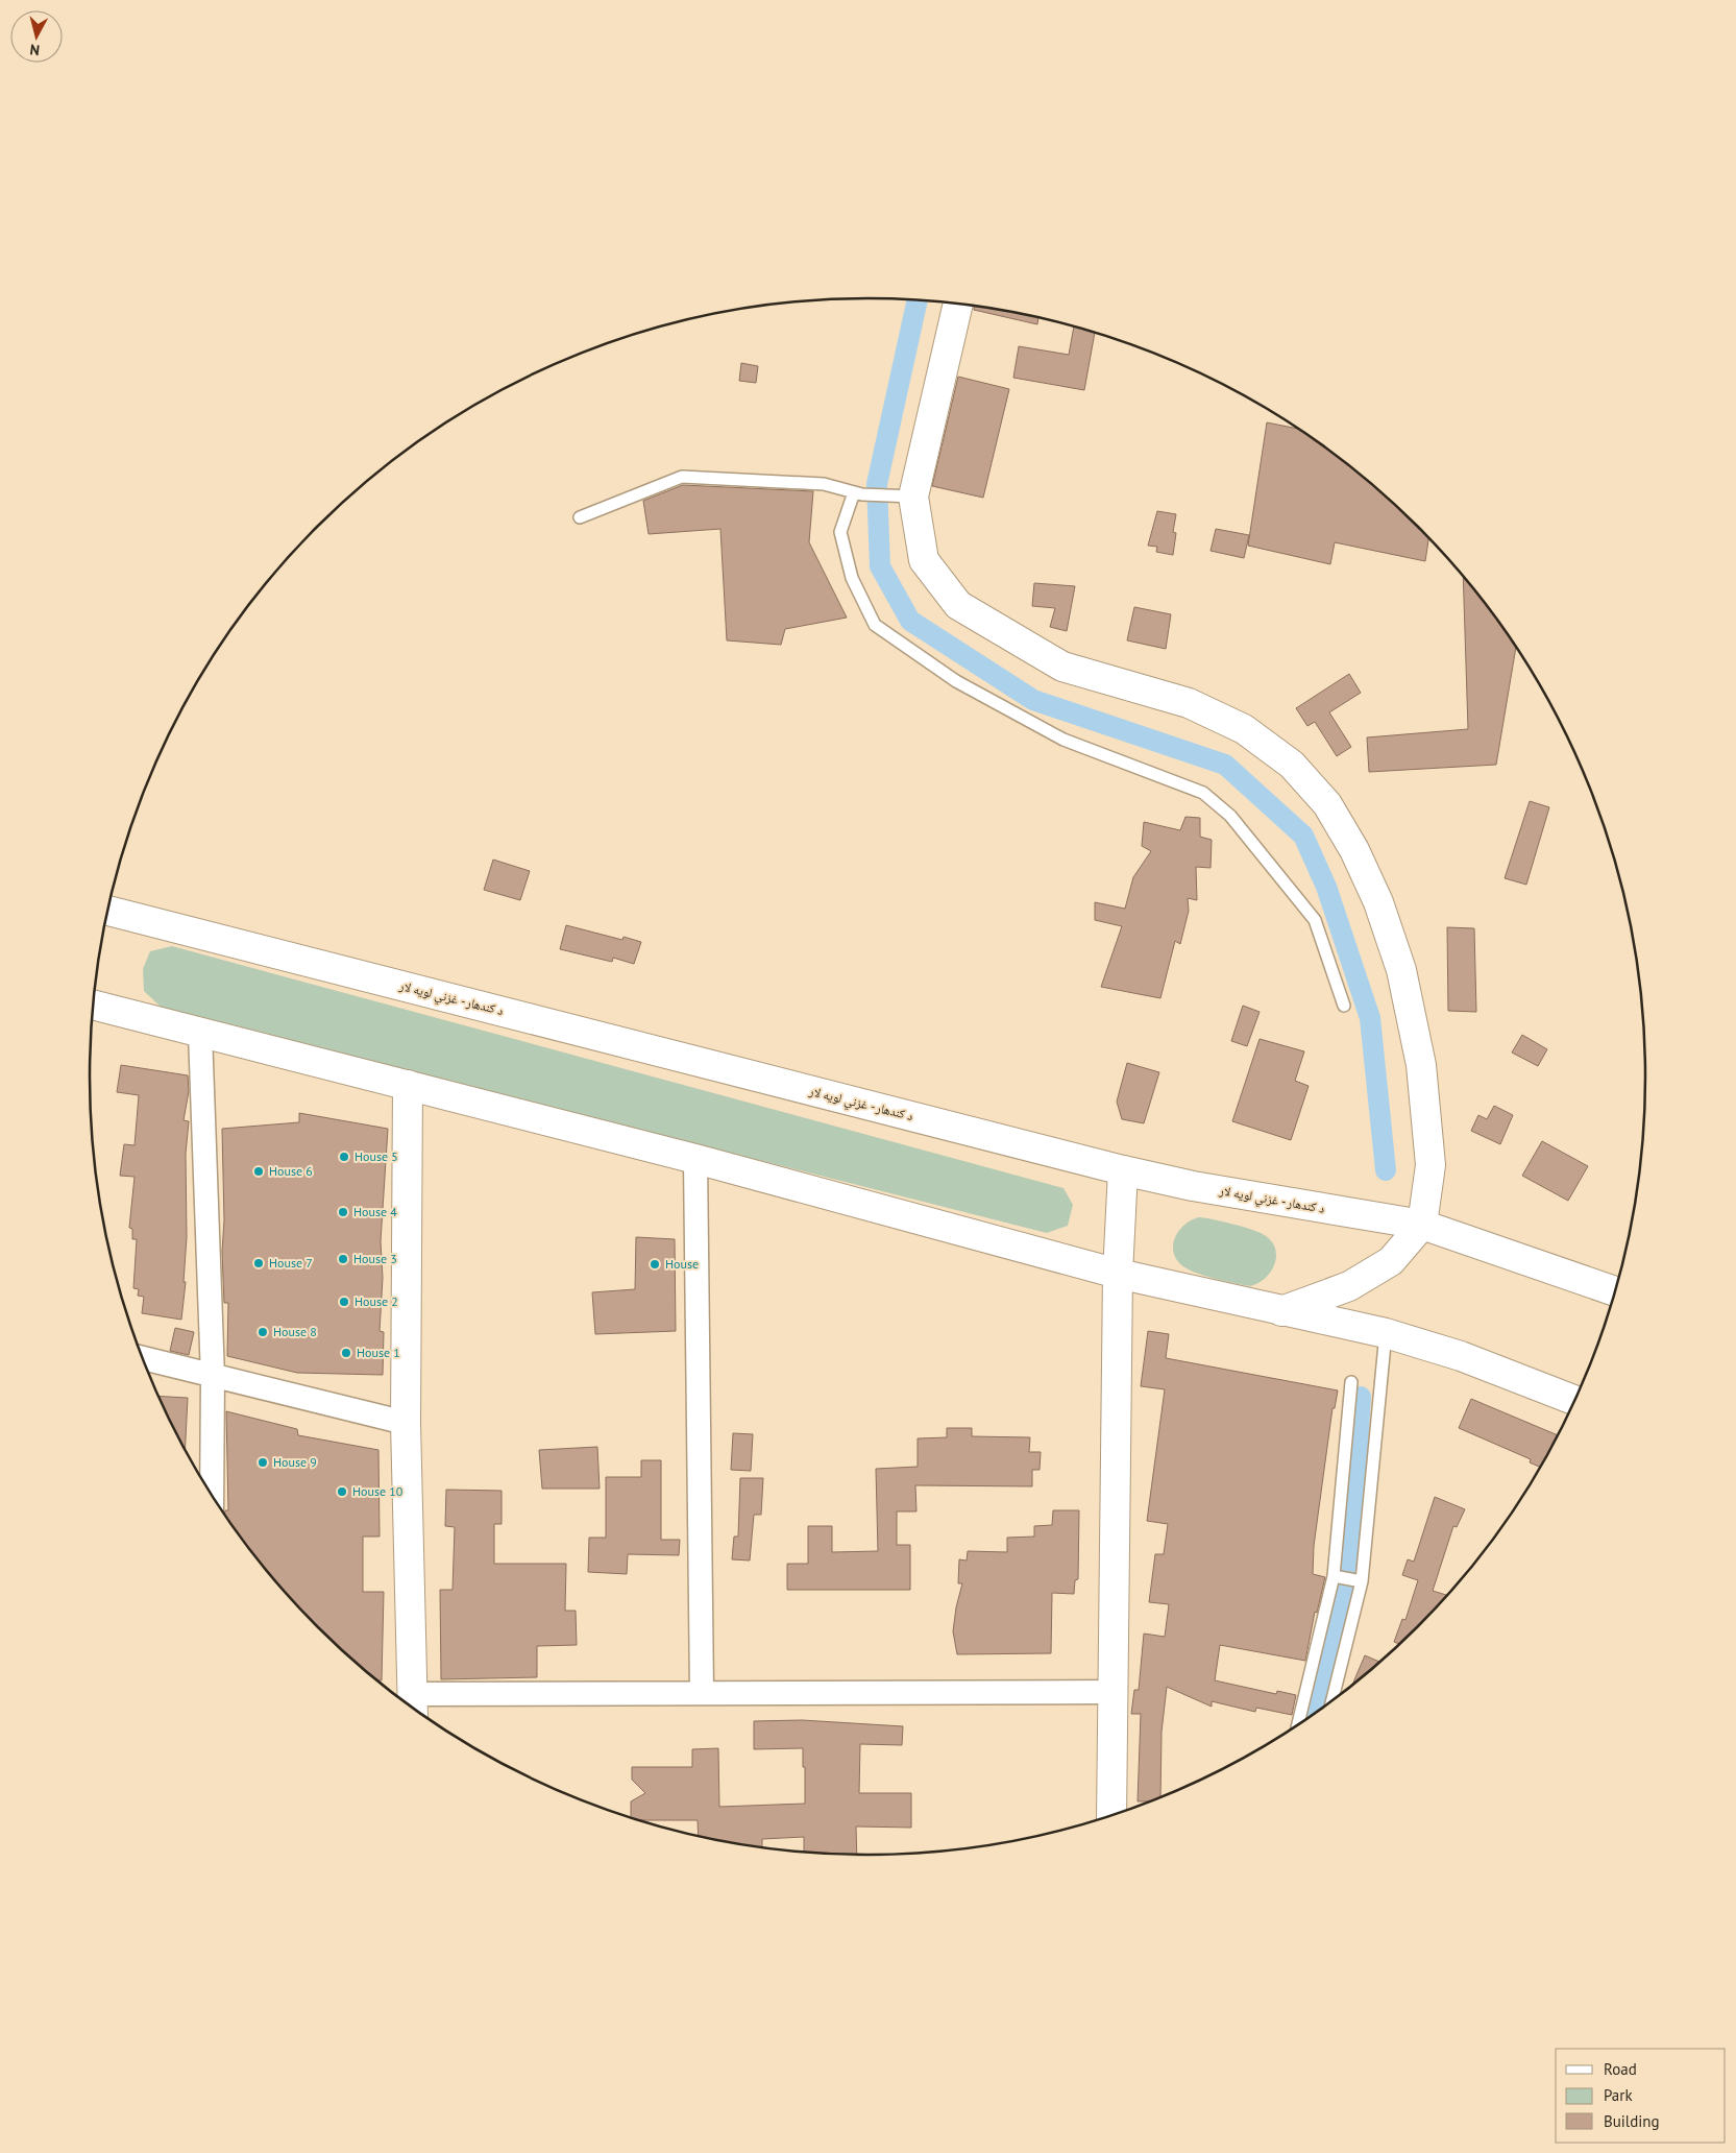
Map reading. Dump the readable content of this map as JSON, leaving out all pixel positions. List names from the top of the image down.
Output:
{
  "streets": {
    "main road": ["د کندهار - غزني لويه لار"]
  },
  "places": [
    "House 5",
    "House 6",
    "House 4",
    "House 3",
    "House 7",
    "House",
    "House 2",
    "House 8",
    "House 1",
    "House 9",
    "House 10"
  ],
  "legend": ["Road", "Park", "Building"],
  "north": "bottom"
}
